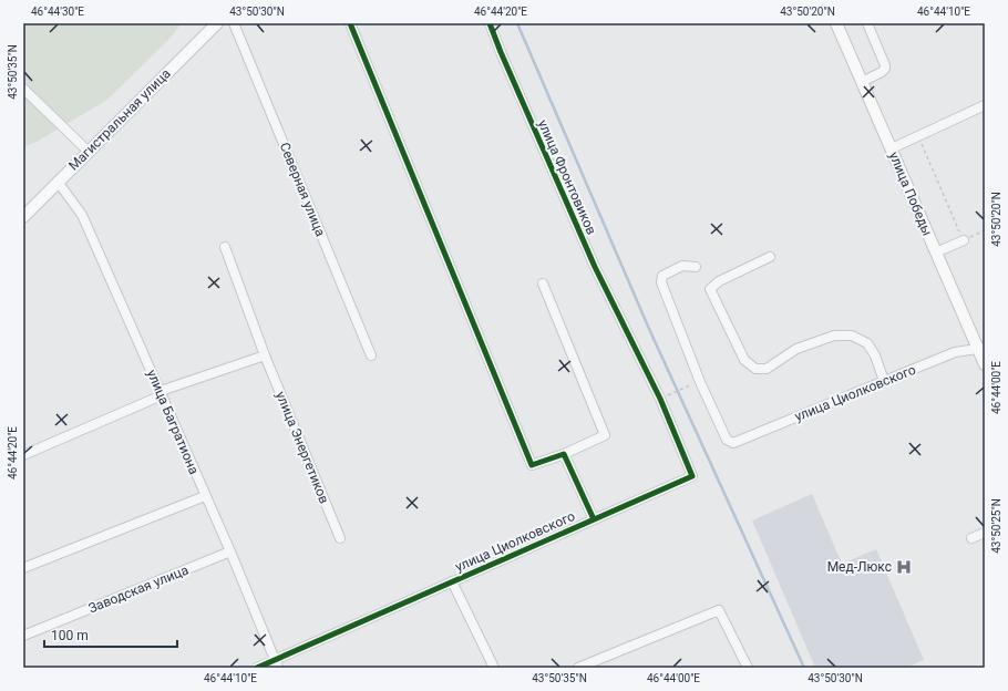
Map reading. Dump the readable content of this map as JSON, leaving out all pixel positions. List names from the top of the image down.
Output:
{
  "streets": {
    "main road": ["Магистральная улица", "улица Победы"],
    "street": [
      "улица Фронтовиков",
      "Северная улица",
      "улица Циолковского",
      "улица Багратиона",
      "улица Энергетиков",
      "Заводская улица"
    ]
  },
  "crossings": [
    ["Магистральная улица", "улица Багратиона"],
    ["улица Фронтовиков", "улица Циолковского"],
    ["улица Победы", "улица Циолковского"],
    ["улица Циолковского", "улица Багратиона"],
    ["улица Багратиона", "Заводская улица"]
  ],
  "places": {
    "hospital": ["Мед-Люкс"]
  },
  "scale_bar": "100 m",
  "coordinates": [
    "46°44'30\"E",
    "43°50'30\"N",
    "46°44'20\"E",
    "43°50'20\"N",
    "46°44'10\"E",
    "43°50'35\"N",
    "46°44'00\"E",
    "43°50'25\"N"
  ]
}
